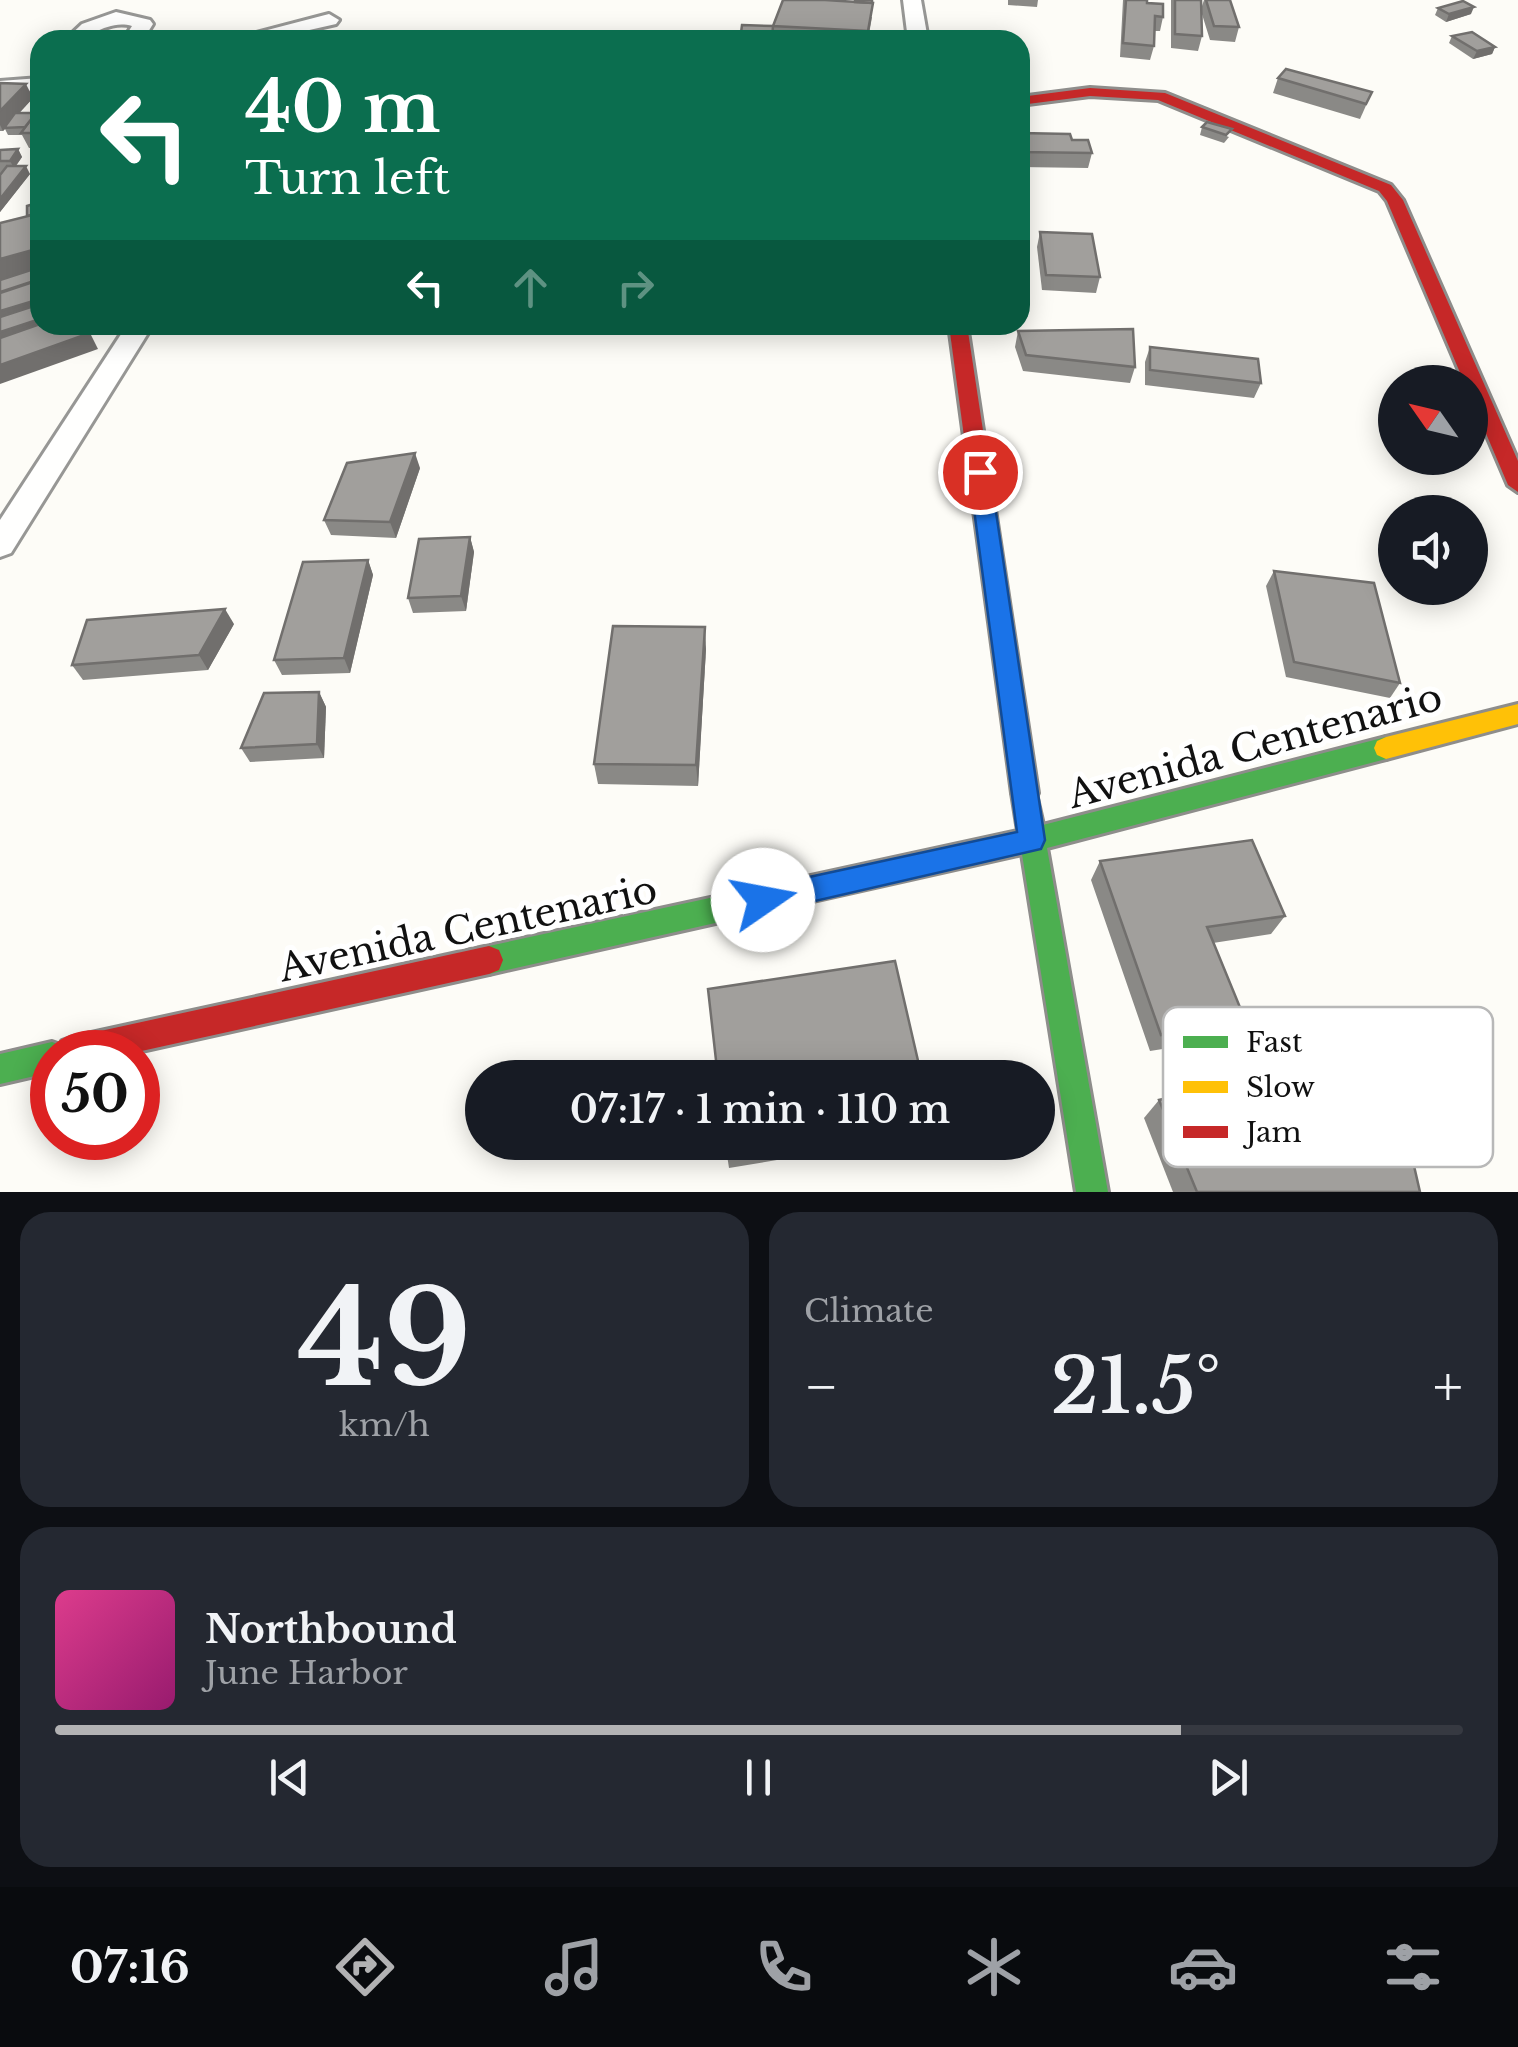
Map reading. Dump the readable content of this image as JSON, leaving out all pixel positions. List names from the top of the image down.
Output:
{
  "streets": {
    "street": ["Avenida Centenario"]
  },
  "legend": ["Fast", "Slow", "Jam"],
  "north": "top left",
  "page": {
    "turn": ["40 m", "Turn left"],
    "limit": "50",
    "trip": "07:17 · 1 min · 110 m",
    "tile": [
      ["49", "km/h"],
      "Climate"
    ],
    "heat": ["−", "21.5°", "+"],
    "song": ["Northbound", "June Harbor"],
    "tabs": "07:16"
  }
}
